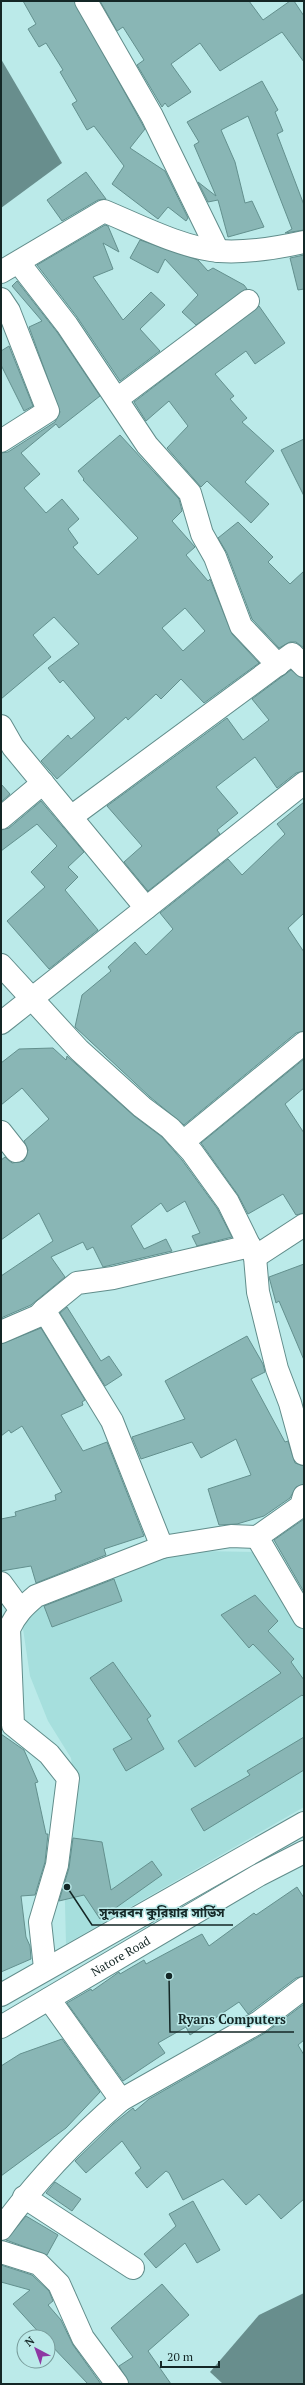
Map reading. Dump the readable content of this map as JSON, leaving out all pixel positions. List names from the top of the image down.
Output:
{
  "streets": {
    "main road": ["Natore Road"]
  },
  "places": ["সুন্দরবন কুরিয়ার সার্ভিস", "Ryans Computers"],
  "scale_bar": "20 m",
  "north": "top left"
}
